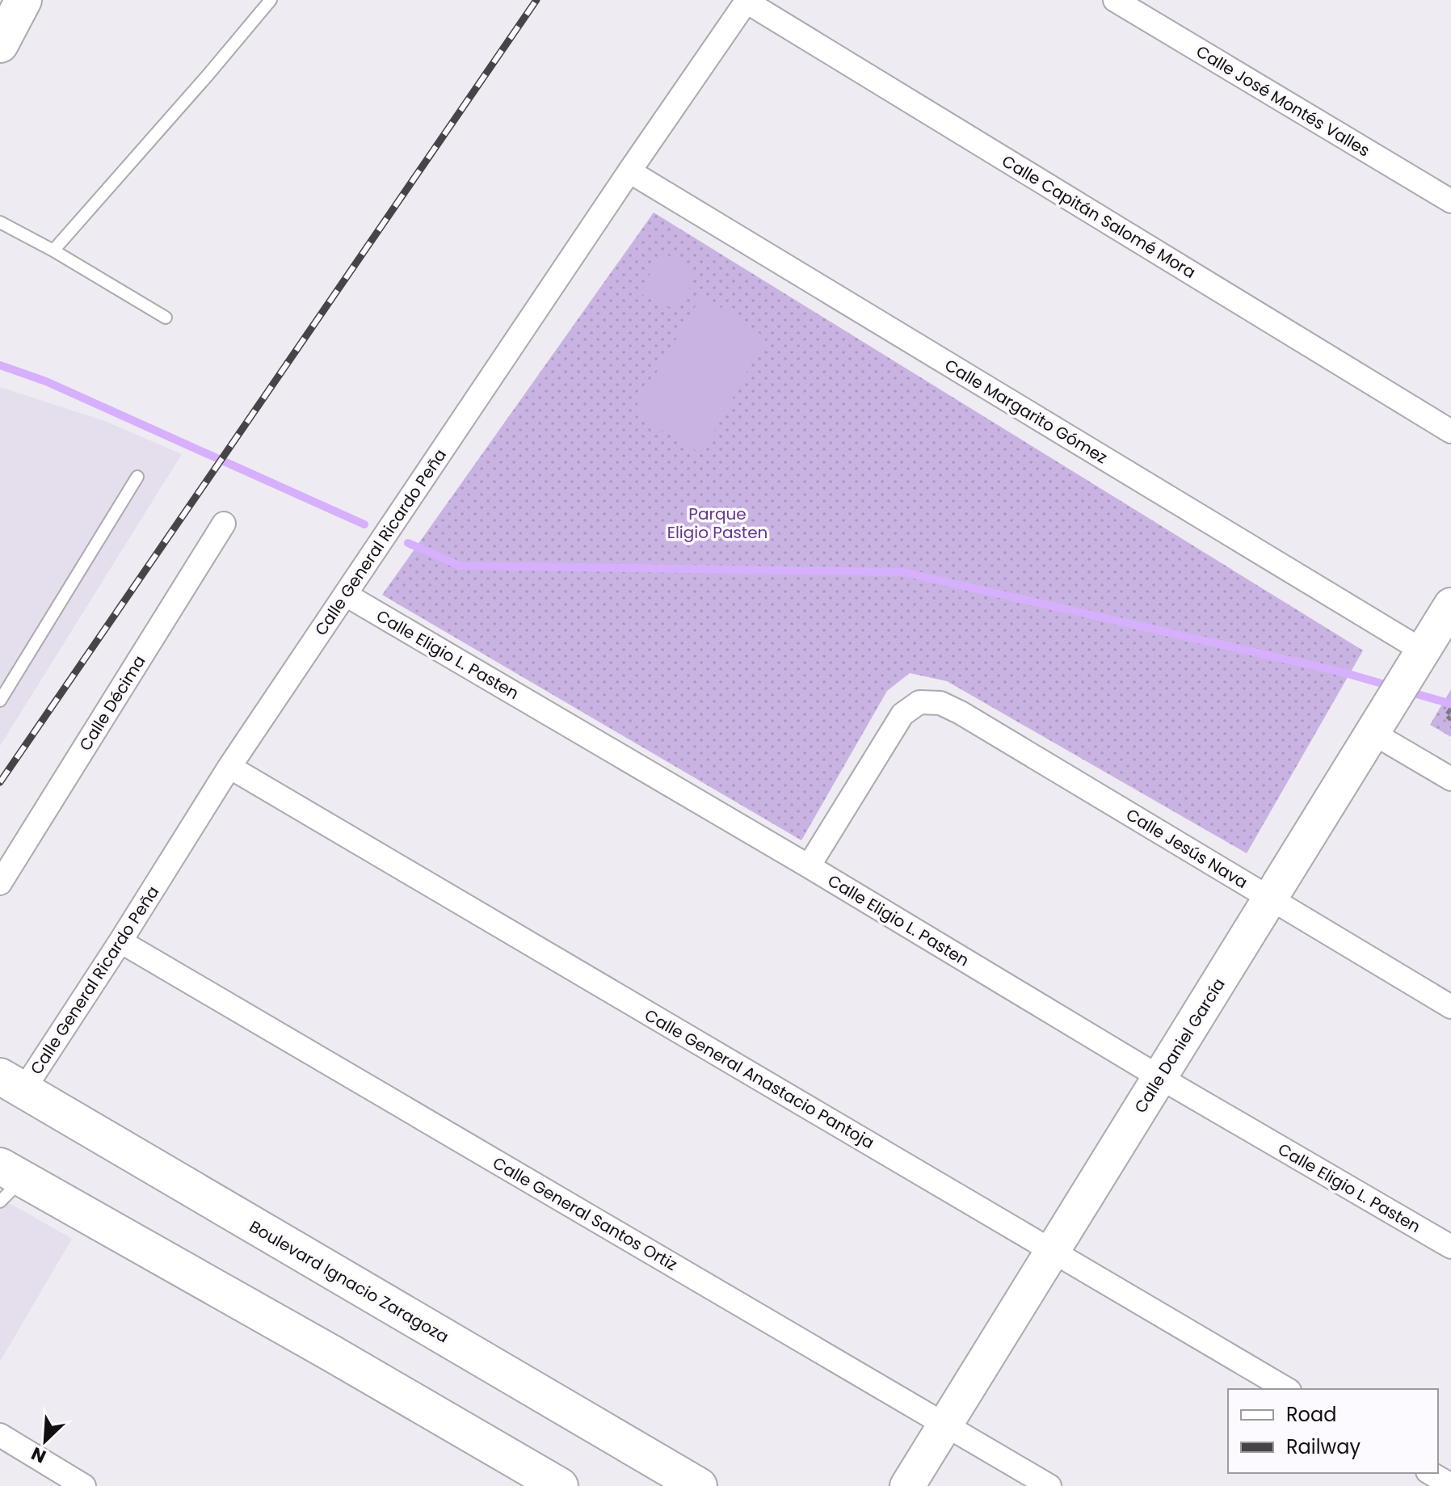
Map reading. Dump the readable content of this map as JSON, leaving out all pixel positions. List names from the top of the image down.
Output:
{
  "streets": {
    "main road": ["Calle Daniel García", "Boulevard Ignacio Zaragoza"],
    "street": [
      "Calle José Montés Valles",
      "Calle Capitán Salomé Mora",
      "Calle Margarito Gómez",
      "Calle General Ricardo Peña",
      "Calle Eligio L. Pasten",
      "Calle Décima",
      "Calle Jesús Nava",
      "Calle General Anastacio Pantoja",
      "Calle General Santos Ortiz"
    ]
  },
  "crossings": [
    ["Calle Capitán Salomé Mora", "Calle General Ricardo Peña"],
    ["Calle Margarito Gómez", "Calle General Ricardo Peña"],
    ["Calle Margarito Gómez", "Calle Daniel García"],
    ["Calle General Ricardo Peña", "Calle Eligio L. Pasten"],
    ["Calle General Ricardo Peña", "Calle General Anastacio Pantoja"],
    ["Calle General Ricardo Peña", "Calle General Santos Ortiz"],
    ["Calle General Ricardo Peña", "Boulevard Ignacio Zaragoza"],
    ["Calle Eligio L. Pasten", "Calle Jesús Nava"],
    ["Calle Eligio L. Pasten", "Calle Daniel García"],
    ["Calle Jesús Nava", "Calle Daniel García"],
    ["Calle Daniel García", "Calle General Anastacio Pantoja"],
    ["Calle Daniel García", "Calle General Santos Ortiz"]
  ],
  "parks": ["Parque Eligio Pasten"],
  "legend": ["Road", "Railway"],
  "north": "bottom left"
}
